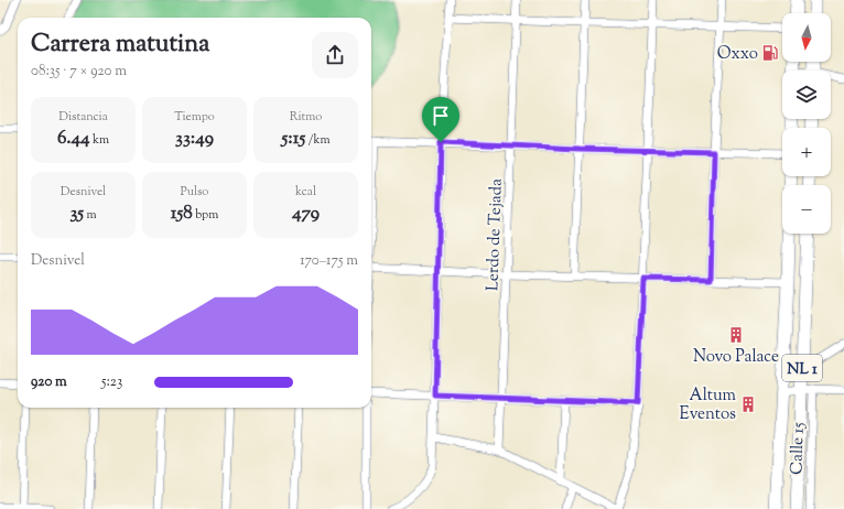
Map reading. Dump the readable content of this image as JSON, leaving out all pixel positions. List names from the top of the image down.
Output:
{
  "streets": {
    "main road": ["NL 1"],
    "street": ["Lerdo de Tejada", "Calle 15"]
  },
  "crossings": [
    ["NL 1", "Calle 15"]
  ],
  "places": {
    "fuel station": ["Oxxo"],
    "building": ["Novo Palace", "Altum Eventos"]
  },
  "north": "bottom",
  "page": {
    "map_buttons": ["+", "−"],
    "heading": ["Carrera matutina", "08:35 · 7 × 920 m"],
    "stats": [
      ["Distancia", "6.44 km"],
      ["Tiempo", "33:49"],
      ["Ritmo", "5:15 /km"],
      ["Desnivel", "35 m"],
      ["Pulso", "158 bpm"],
      ["kcal", "479"]
    ],
    "chart": ["Desnivel", "170–175 m"],
    "list": [
      {
        "name": "920 m",
        "note": "5:23"
      }
    ]
  }
}
